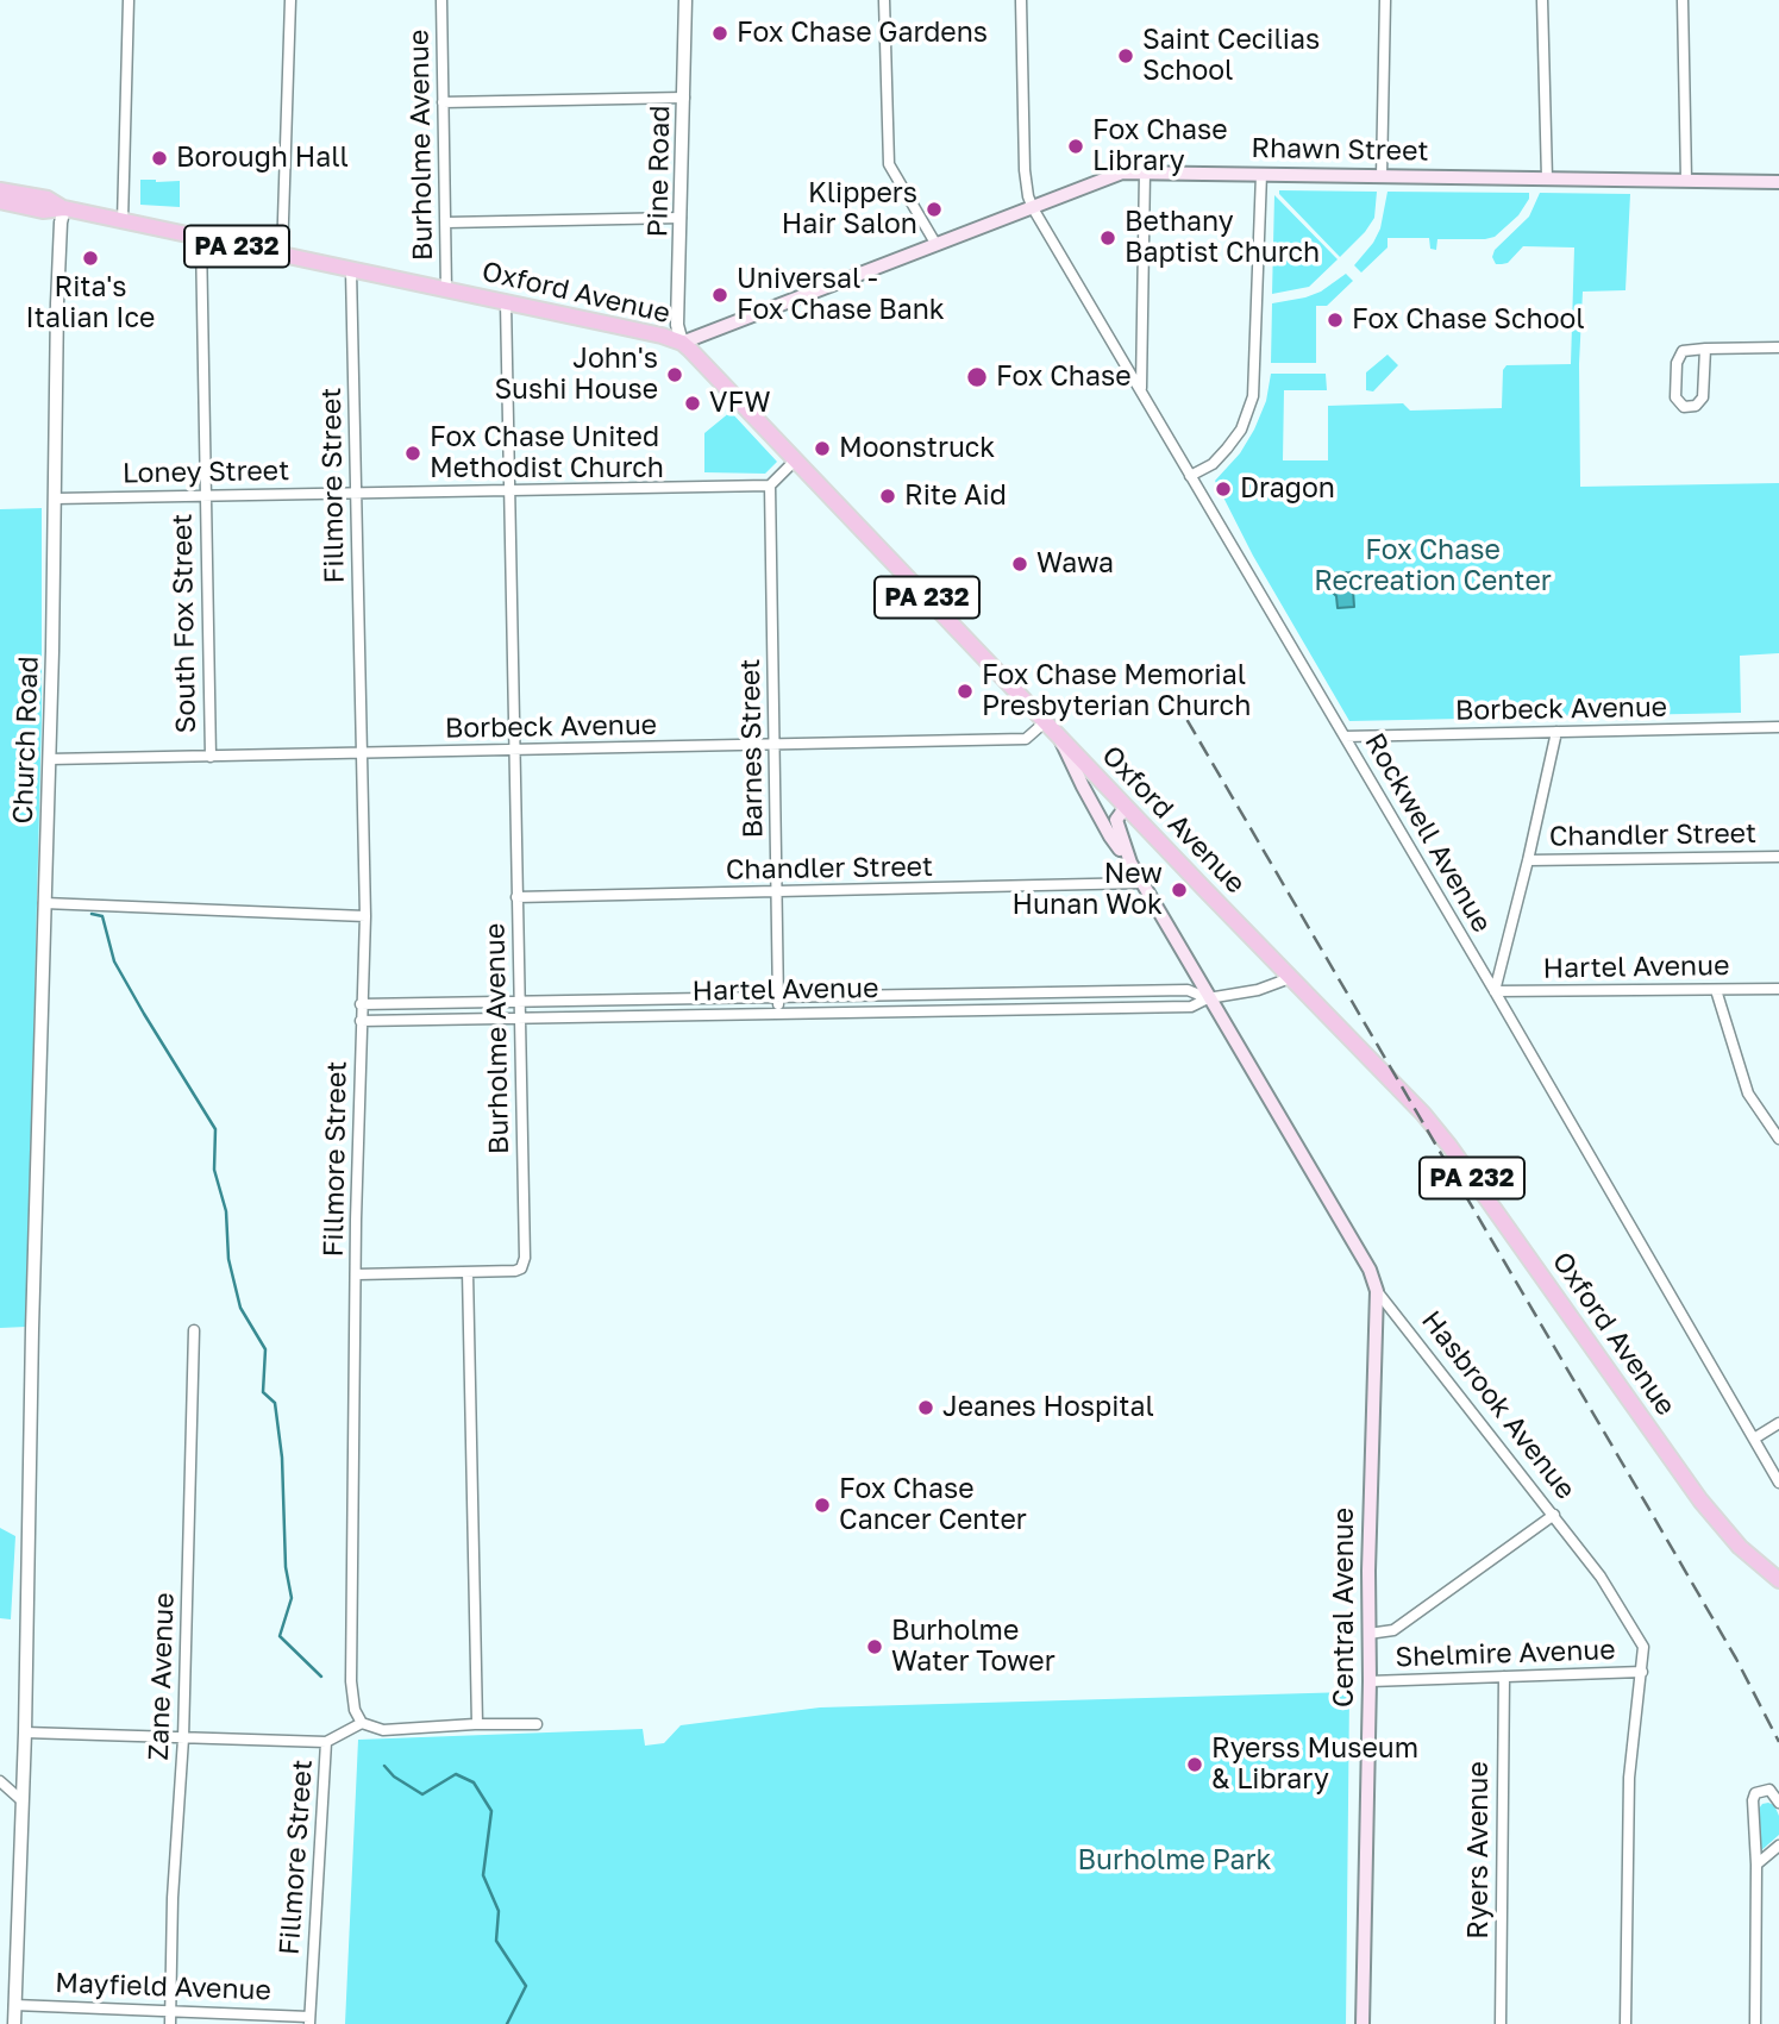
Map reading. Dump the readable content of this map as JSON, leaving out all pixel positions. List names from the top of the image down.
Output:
{
  "streets": {
    "main road": [
      "Rhawn Street",
      "PA 232",
      "Oxford Avenue",
      "Hasbrook Avenue",
      "Central Avenue"
    ],
    "street": [
      "Burholme Avenue",
      "Pine Road",
      "Loney Street",
      "Fillmore Street",
      "South Fox Street",
      "Borbeck Avenue",
      "Church Road",
      "Barnes Street",
      "Rockwell Avenue",
      "Chandler Street",
      "Hartel Avenue",
      "Shelmire Avenue",
      "Zane Avenue",
      "Ryers Avenue",
      "Mayfield Avenue"
    ]
  },
  "crossings": [
    ["Burholme Avenue", "Oxford Avenue"],
    ["Burholme Avenue", "Loney Street"],
    ["Burholme Avenue", "Borbeck Avenue"],
    ["Burholme Avenue", "Chandler Street"],
    ["Burholme Avenue", "Hartel Avenue"],
    ["Rhawn Street", "Pine Road"],
    ["Rhawn Street", "Oxford Avenue"],
    ["Rhawn Street", "Rockwell Avenue"],
    ["Pine Road", "Oxford Avenue"],
    ["PA 232", "Oxford Avenue"],
    ["PA 232", "Fillmore Street"],
    ["PA 232", "South Fox Street"],
    ["PA 232", "Church Road"],
    ["Oxford Avenue", "Fillmore Street"],
    ["Oxford Avenue", "Borbeck Avenue"],
    ["Oxford Avenue", "Hartel Avenue"],
    ["Oxford Avenue", "Hasbrook Avenue"],
    ["Loney Street", "Fillmore Street"],
    ["Loney Street", "South Fox Street"],
    ["Loney Street", "Church Road"],
    ["Loney Street", "Barnes Street"],
    ["Fillmore Street", "Borbeck Avenue"],
    ["Fillmore Street", "Hartel Avenue"],
    ["Fillmore Street", "Mayfield Avenue"],
    ["South Fox Street", "Borbeck Avenue"],
    ["Borbeck Avenue", "Church Road"],
    ["Borbeck Avenue", "Barnes Street"],
    ["Borbeck Avenue", "Rockwell Avenue"],
    ["Church Road", "Mayfield Avenue"],
    ["Barnes Street", "Chandler Street"],
    ["Barnes Street", "Hartel Avenue"],
    ["Rockwell Avenue", "Hartel Avenue"],
    ["Chandler Street", "Hasbrook Avenue"],
    ["Hartel Avenue", "Hasbrook Avenue"],
    ["Hasbrook Avenue", "Central Avenue"],
    ["Hasbrook Avenue", "Shelmire Avenue"],
    ["Central Avenue", "Shelmire Avenue"],
    ["Shelmire Avenue", "Ryers Avenue"],
    ["Zane Avenue", "Mayfield Avenue"]
  ],
  "parks": ["Fox Chase Recreation Center", "Burholme Park"],
  "places": [
    "Fox Chase Gardens",
    "Saint Cecilias School",
    "Fox Chase Library",
    "Borough Hall",
    "Klippers Hair Salon",
    "Bethany Baptist Church",
    "Rita's Italian Ice",
    "Universal - Fox Chase Bank",
    "Fox Chase School",
    "John's Sushi House",
    "Fox Chase",
    "VFW",
    "Moonstruck",
    "Fox Chase United Methodist Church",
    "Dragon",
    "Rite Aid",
    "Wawa",
    "Fox Chase Memorial Presbyterian Church",
    "New Hunan Wok",
    "Jeanes Hospital",
    "Fox Chase Cancer Center",
    "Burholme Water Tower",
    "Ryerss Museum & Library"
  ]
}
